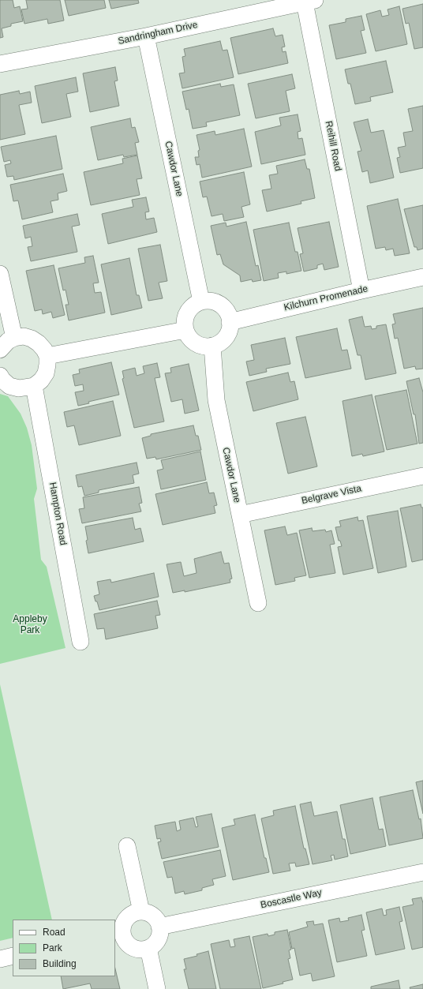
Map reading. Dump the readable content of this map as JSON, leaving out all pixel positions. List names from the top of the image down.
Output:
{
  "streets": {
    "street": [
      "Sandringham Drive",
      "Reihill Road",
      "Cawdor Lane",
      "Kilchurn Promenade",
      "Belgrave Vista",
      "Hampton Road",
      "Boscastle Way"
    ]
  },
  "crossings": [
    ["Sandringham Drive", "Reihill Road"],
    ["Sandringham Drive", "Cawdor Lane"],
    ["Reihill Road", "Kilchurn Promenade"],
    ["Cawdor Lane", "Kilchurn Promenade"],
    ["Cawdor Lane", "Belgrave Vista"]
  ],
  "parks": ["Appleby Park"],
  "legend": ["Road", "Park", "Building"]
}
